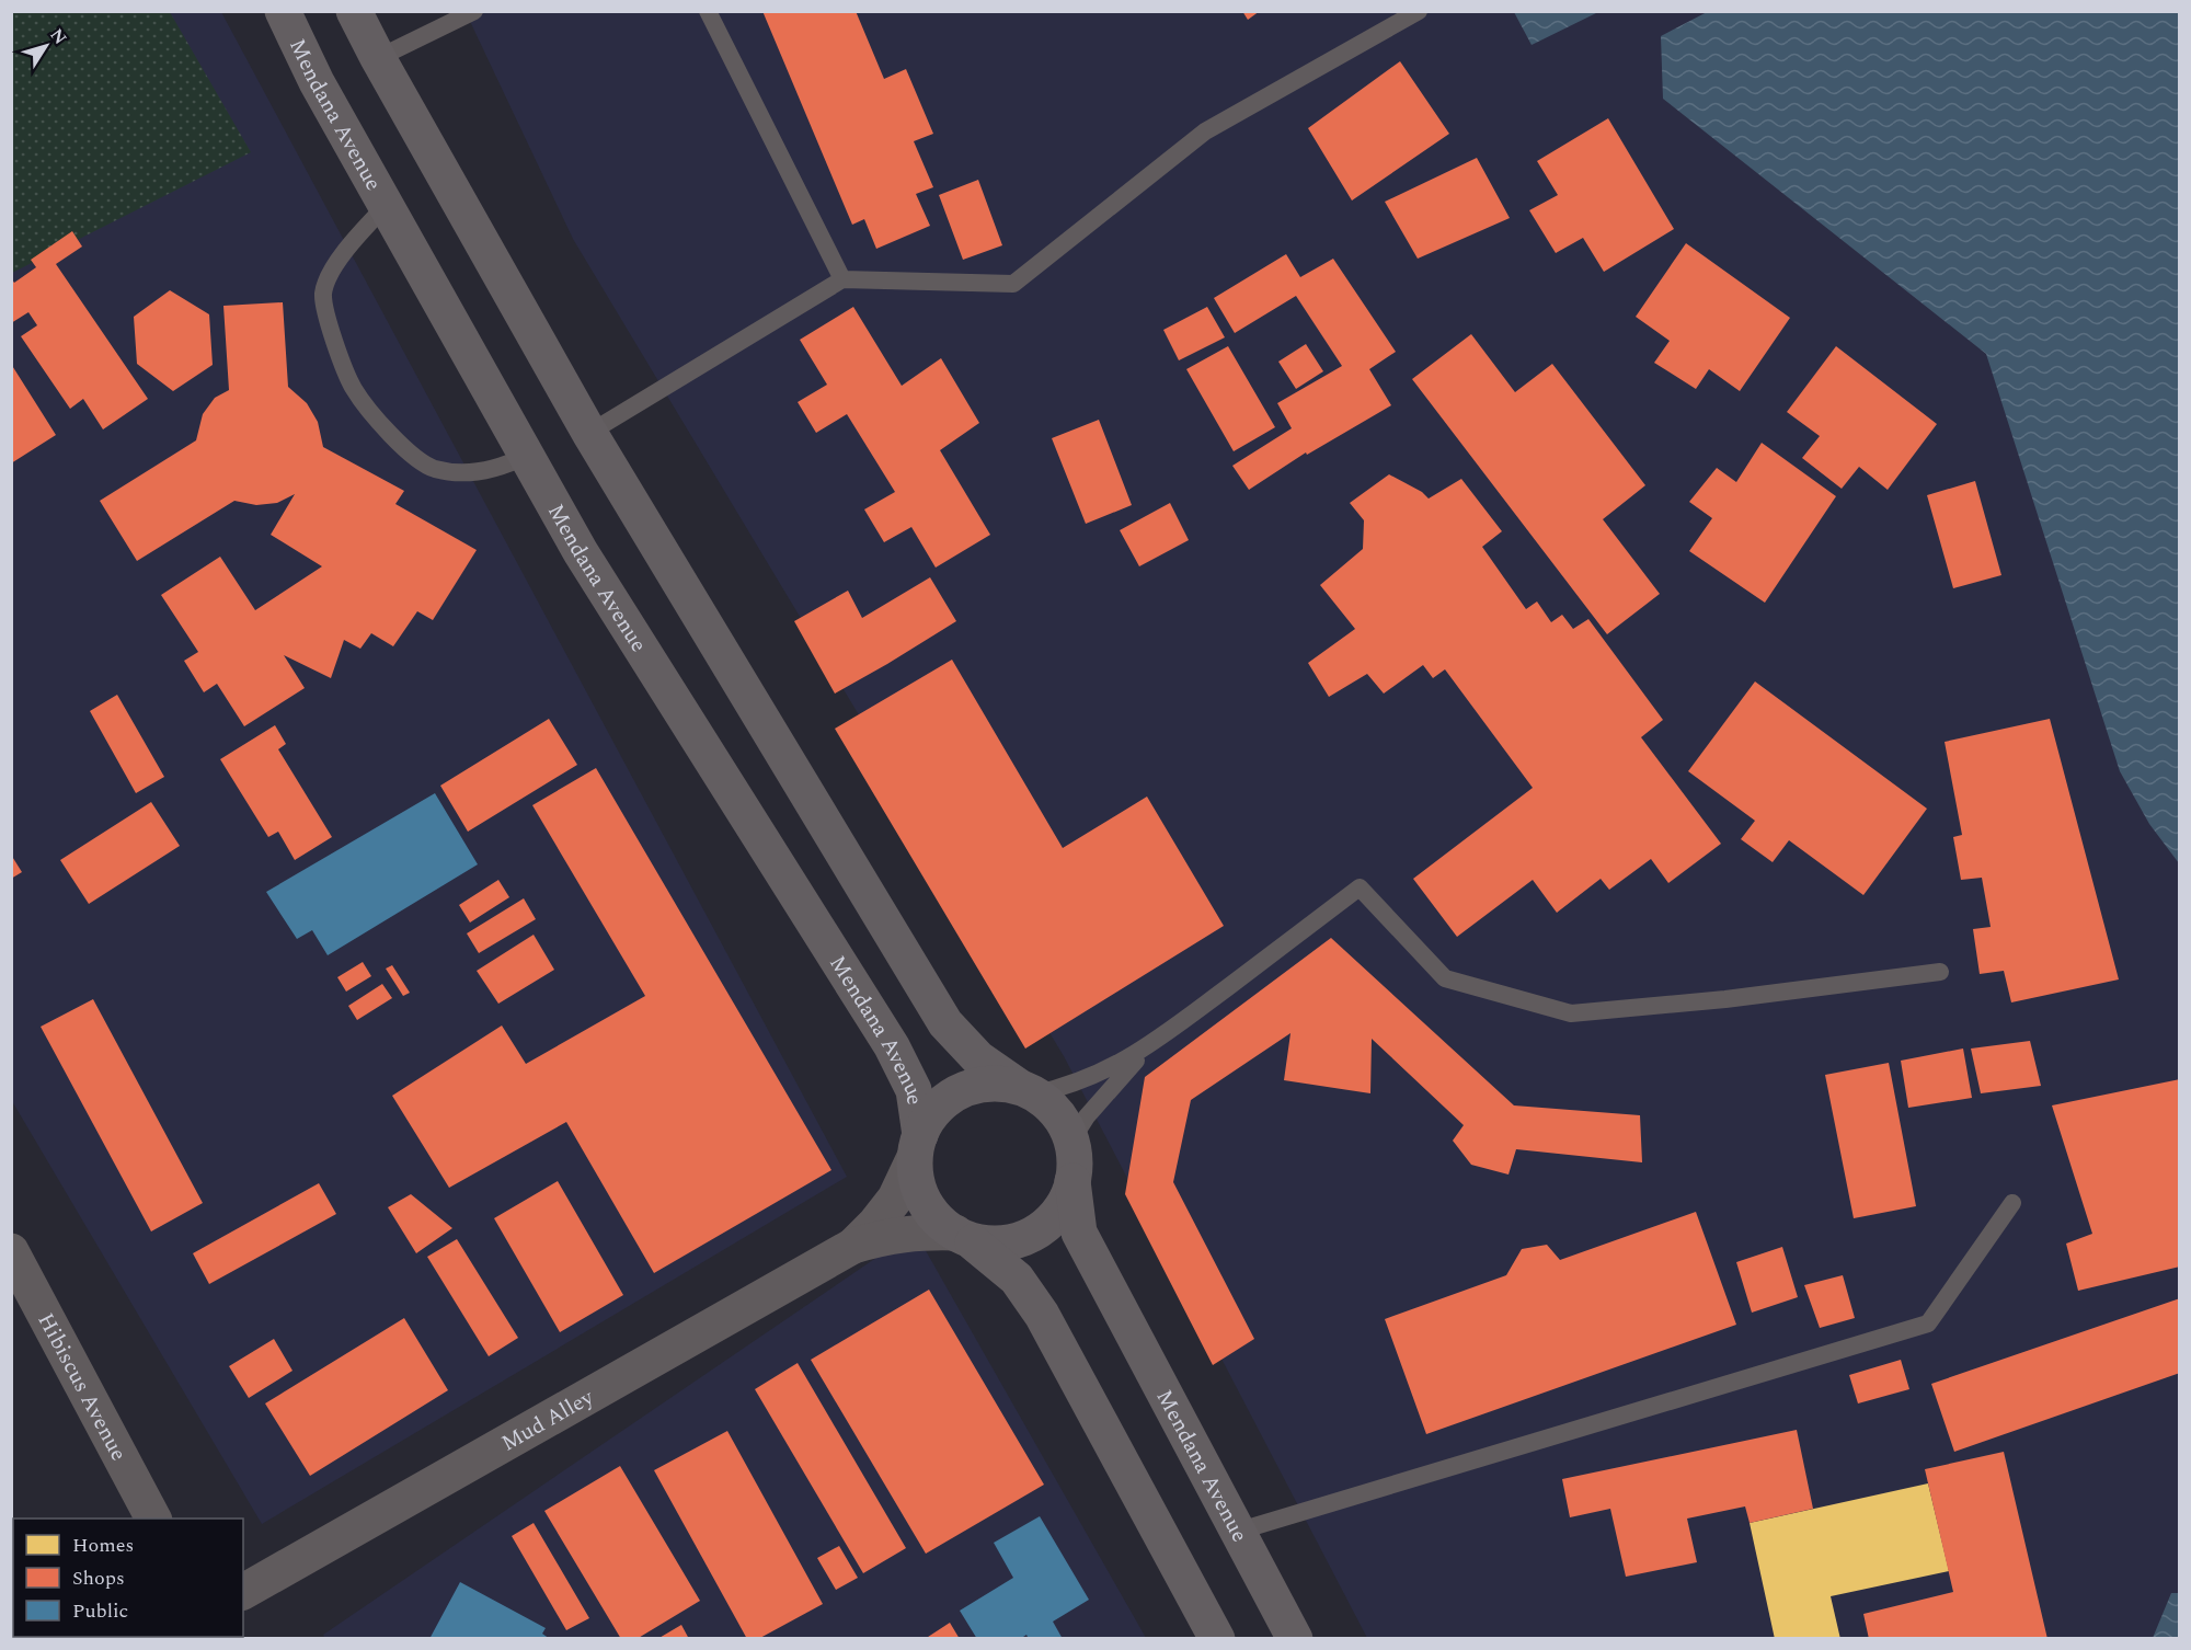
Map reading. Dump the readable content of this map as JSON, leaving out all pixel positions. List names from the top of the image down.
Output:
{
  "streets": {
    "main road": ["Mendana Avenue"],
    "street": ["Hibiscus Avenue", "Mud Alley"]
  },
  "crossings": [
    ["Mendana Avenue", "Mud Alley"]
  ],
  "legend": ["Homes", "Shops", "Public"],
  "north": "top right"
}
